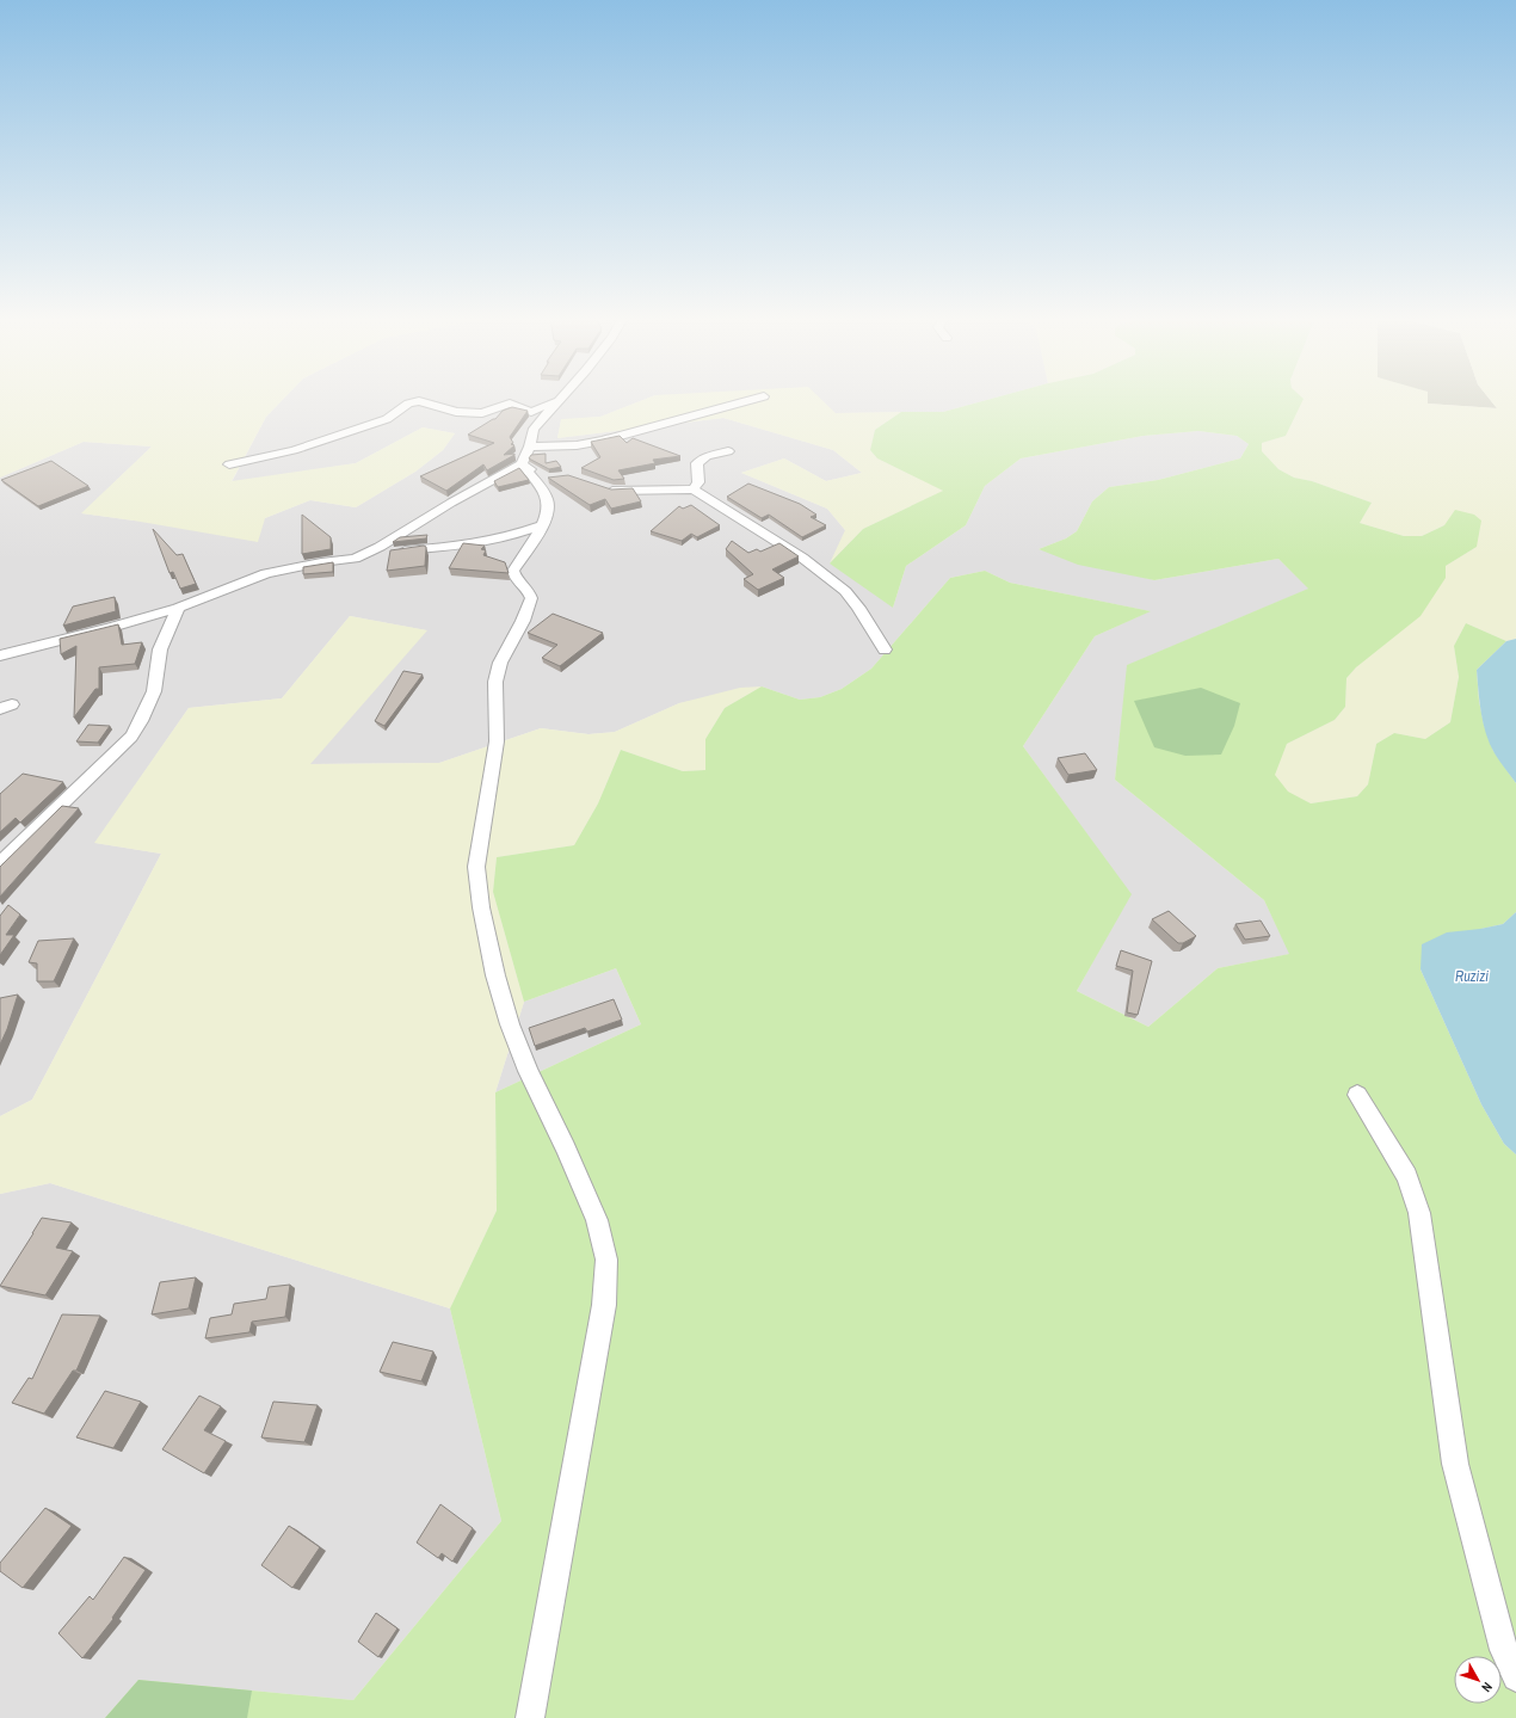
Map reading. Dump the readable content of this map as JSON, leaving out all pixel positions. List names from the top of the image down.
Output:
{
  "water": ["Ruzizi"],
  "north": "bottom right"
}
